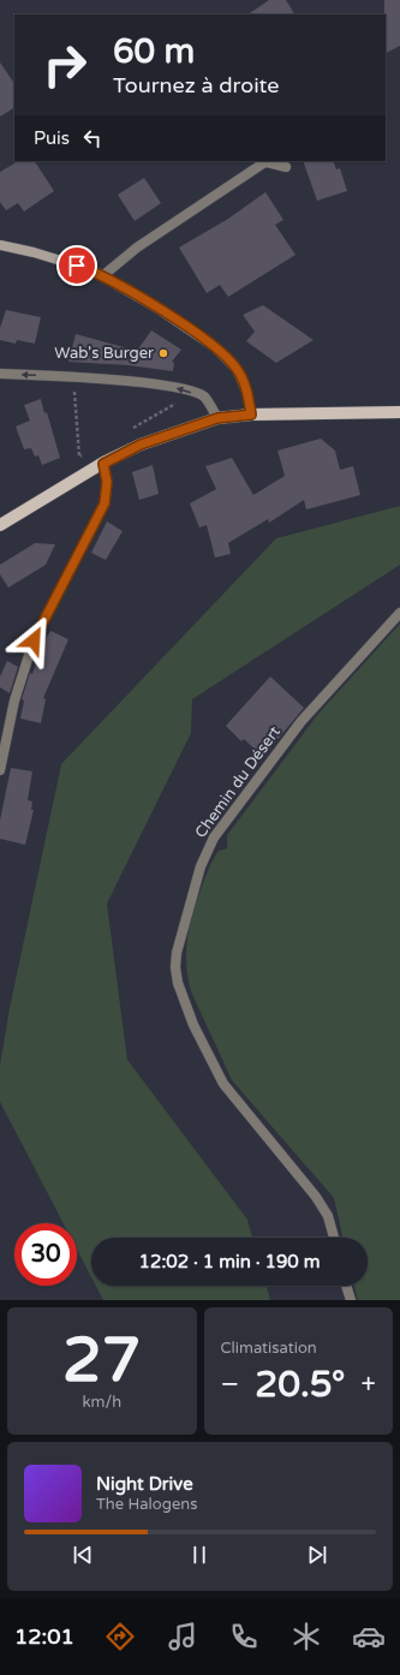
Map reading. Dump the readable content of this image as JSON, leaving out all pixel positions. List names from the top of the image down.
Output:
{
  "streets": {
    "street": ["Chemin du Désert"]
  },
  "places": ["Wab's Burger"],
  "page": {
    "turn": ["60 m", "Tournez à droite"],
    "then": "Puis",
    "limit": "30",
    "trip": "12:02 · 1 min · 190 m",
    "tile": [
      ["27", "km/h"],
      "Climatisation"
    ],
    "heat": ["−", "20.5°", "+"],
    "song": ["Night Drive", "The Halogens"],
    "tabs": "12:01"
  }
}
